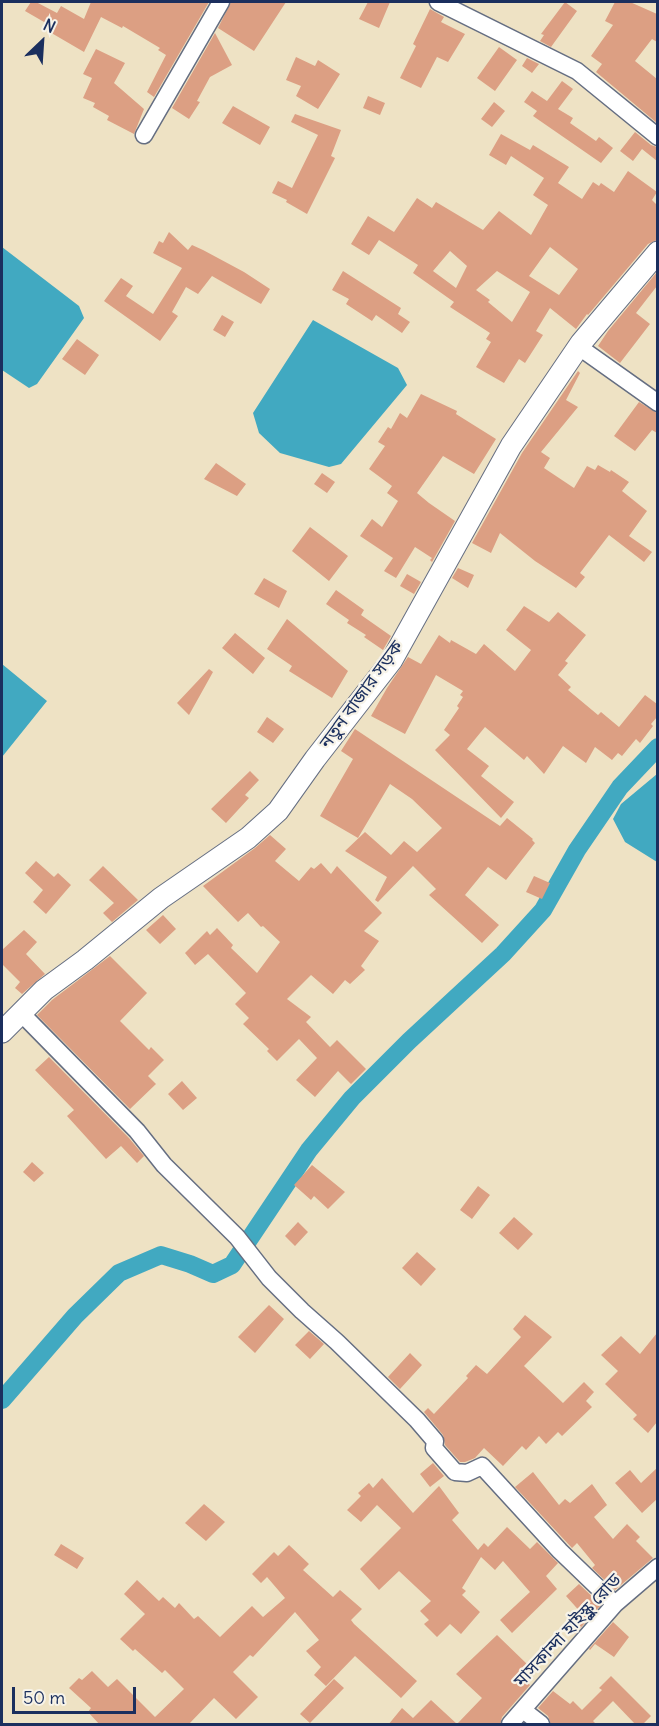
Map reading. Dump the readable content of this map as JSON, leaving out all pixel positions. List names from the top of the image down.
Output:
{
  "streets": {
    "street": ["নতুন বাজার সড়ক", "মাসকান্দা হাইস্কুল রোড"]
  },
  "scale_bar": "50 m",
  "north": "top right"
}
